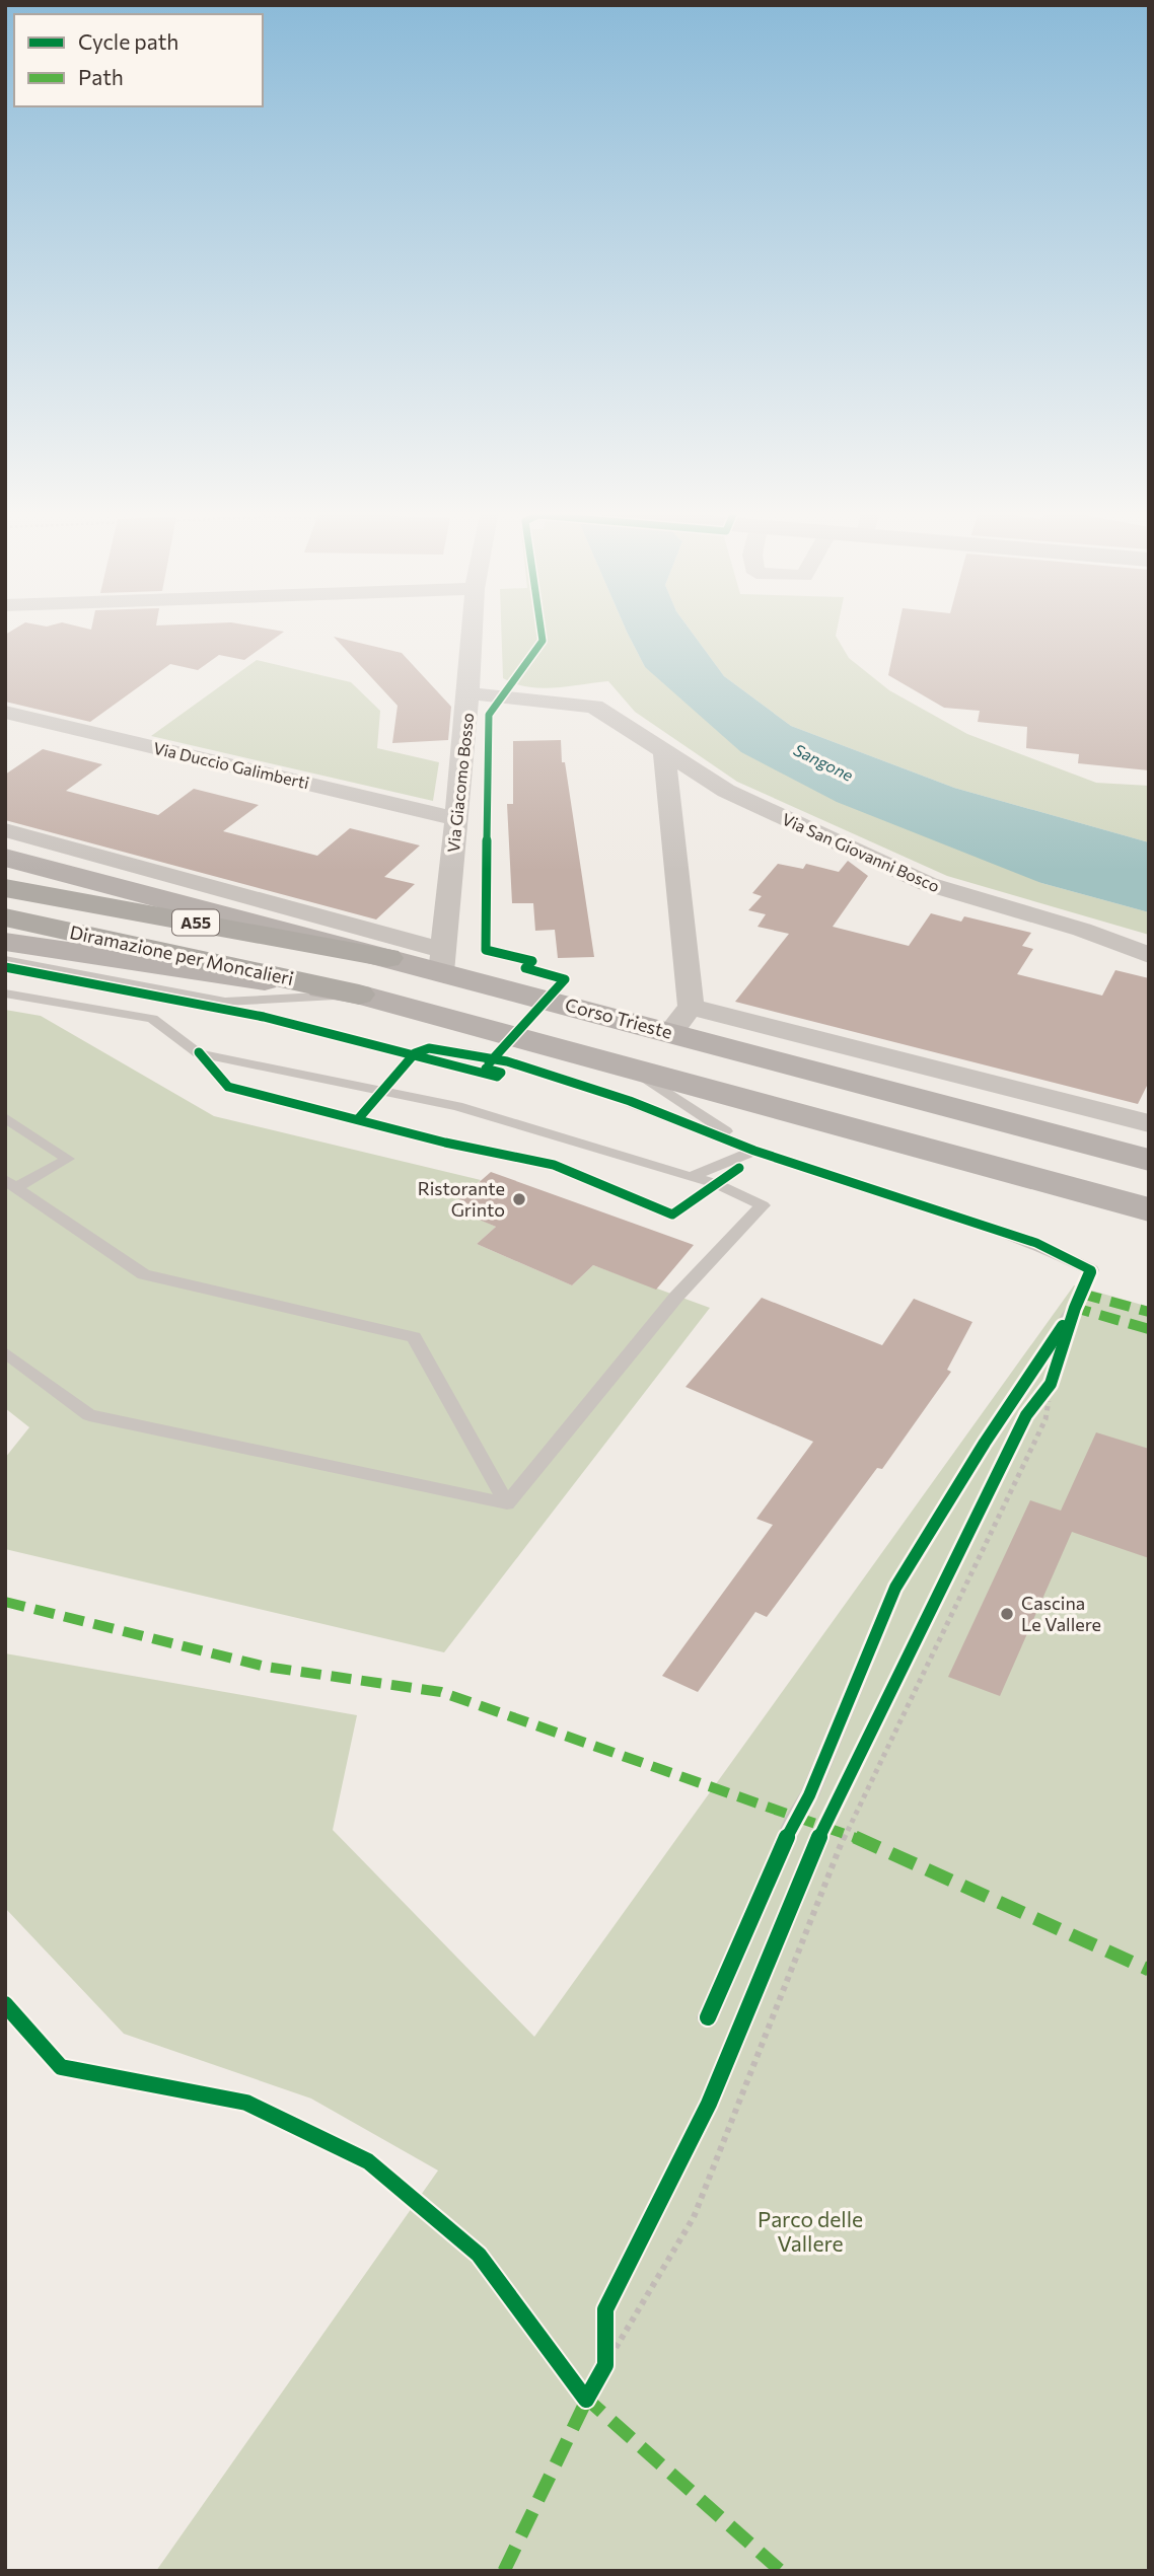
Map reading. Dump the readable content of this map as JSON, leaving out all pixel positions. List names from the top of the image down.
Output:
{
  "streets": {
    "highway": ["A55", "Diramazione per Moncalieri"],
    "main road": ["Corso Trieste"],
    "street": ["Via Duccio Galimberti", "Via Giacomo Bosso", "Via San Giovanni Bosco"]
  },
  "crossings": [
    ["Via Duccio Galimberti", "Via Giacomo Bosso"],
    ["Via Giacomo Bosso", "Via San Giovanni Bosco"],
    ["Via Giacomo Bosso", "Corso Trieste"],
    ["Diramazione per Moncalieri", "Corso Trieste"]
  ],
  "water": ["Sangone"],
  "parks": ["Parco delle Vallere"],
  "places": ["Ristorante Grinto", "Cascina Le Vallere"],
  "legend": ["Cycle path", "Path"]
}
